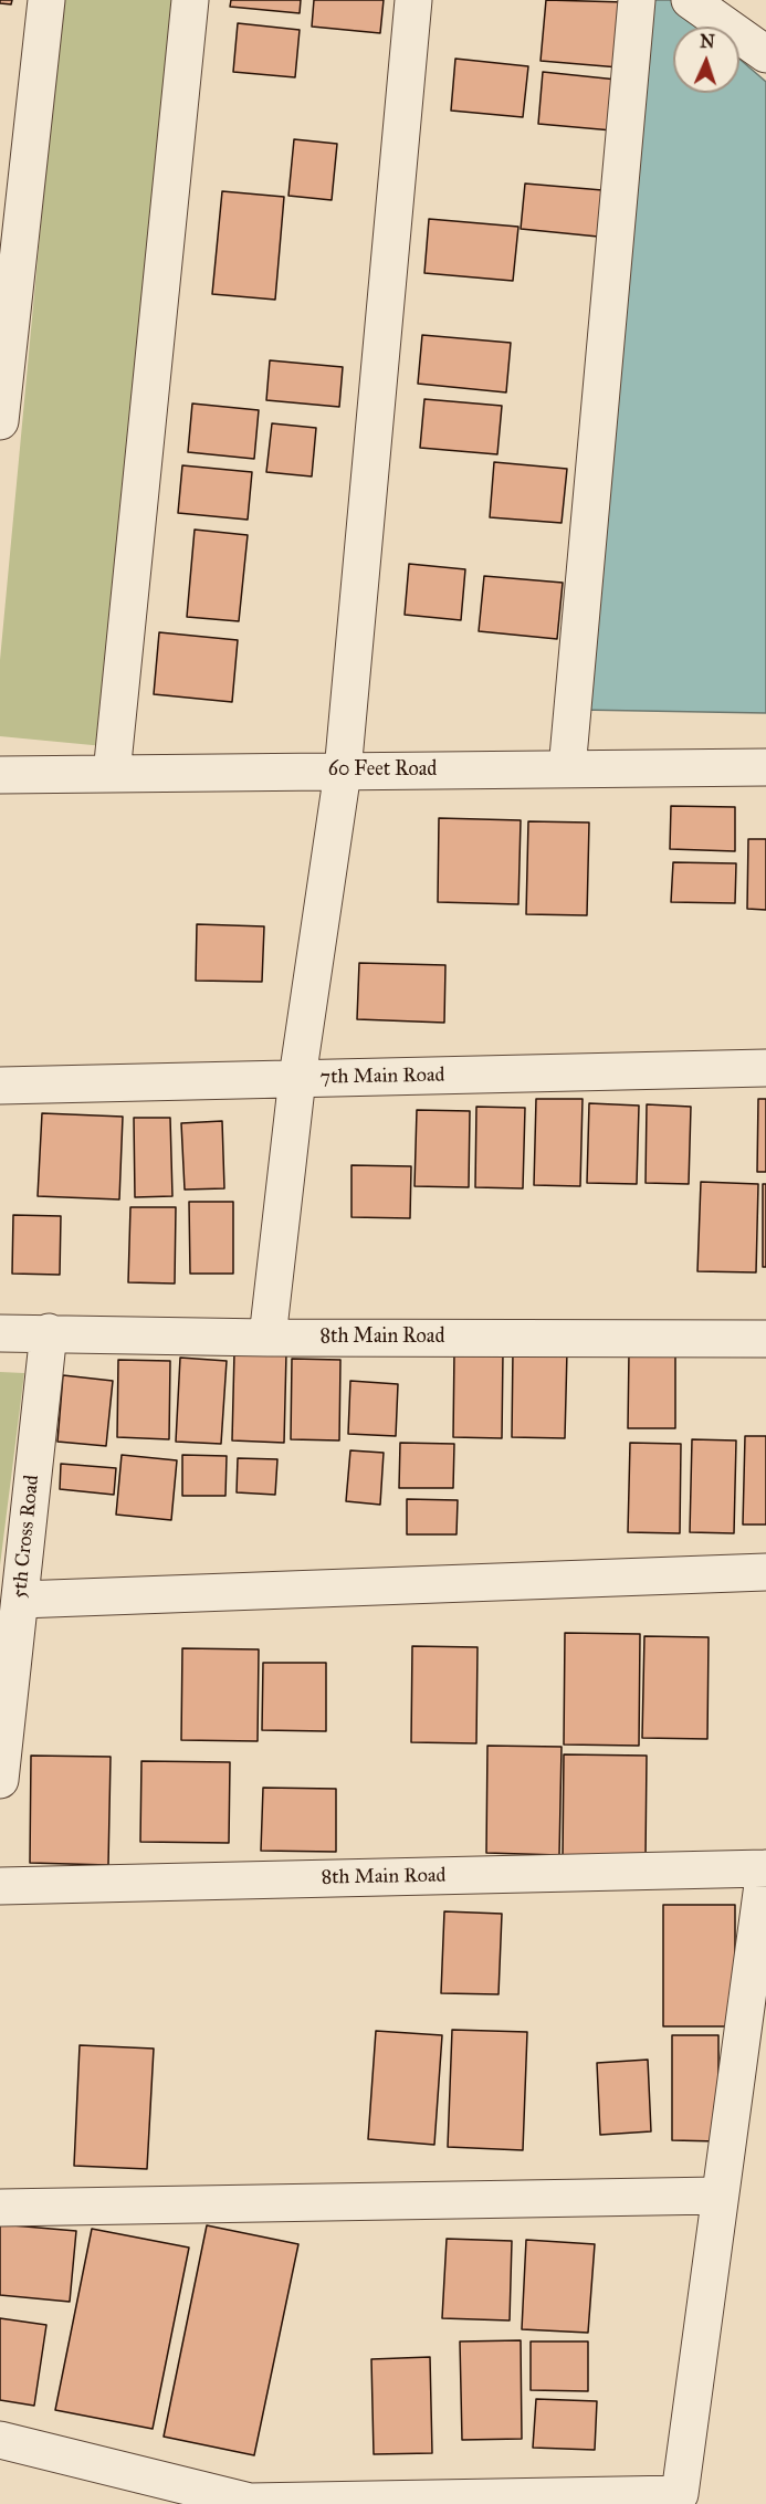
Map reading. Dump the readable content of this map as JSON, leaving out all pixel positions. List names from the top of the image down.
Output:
{
  "streets": {
    "street": [
      "60 Feet Road",
      "7th Main Road",
      "8th Main Road",
      "5th Cross Road"
    ]
  },
  "crossings": [
    ["8th Main Road", "5th Cross Road"]
  ],
  "north": "top"
}
